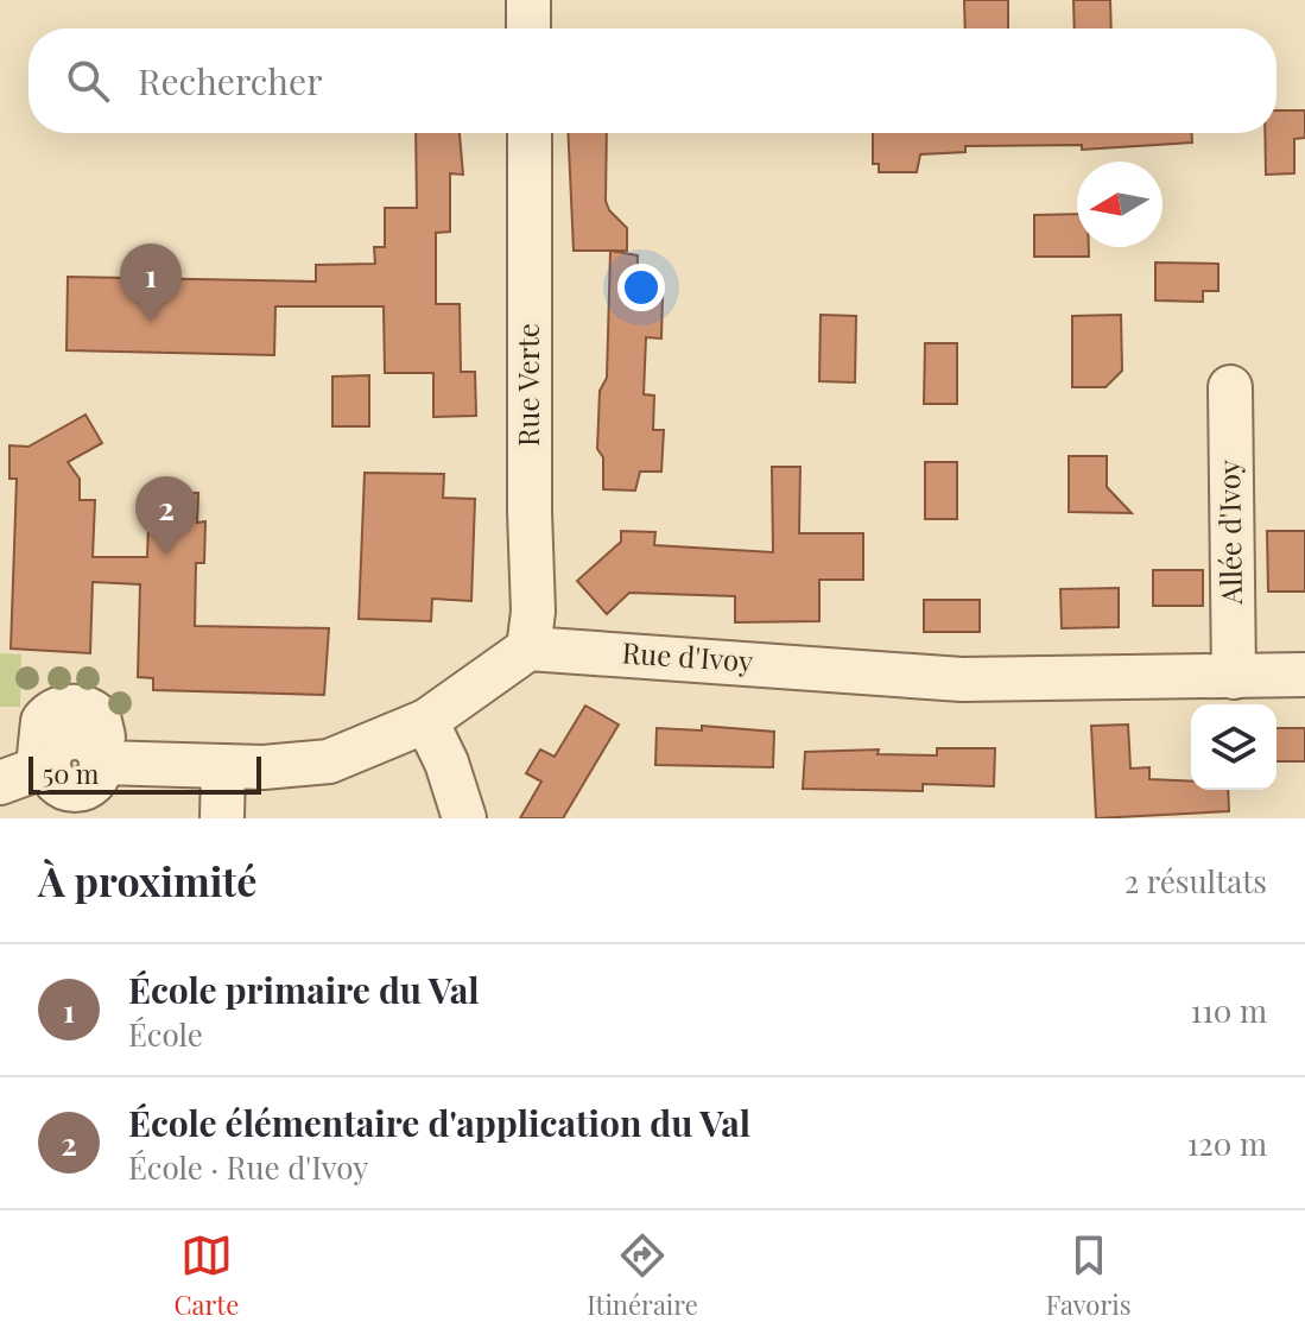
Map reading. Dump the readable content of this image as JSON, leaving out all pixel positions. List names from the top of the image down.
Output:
{
  "streets": {
    "street": ["Rue Verte", "Allée d'Ivoy", "Rue d'Ivoy"]
  },
  "crossings": [
    ["Rue Verte", "Rue d'Ivoy"],
    ["Allée d'Ivoy", "Rue d'Ivoy"]
  ],
  "scale_bar": "50 m",
  "north": "left",
  "page": {
    "search": "Rechercher",
    "pins": ["1", "2"],
    "scale": "50 m",
    "heading": ["À proximité", "2 résultats"],
    "list": [
      {
        "mark": "1",
        "name": "École primaire du Val",
        "note": "École",
        "value": "110 m"
      },
      {
        "mark": "2",
        "name": "École élémentaire d'application du Val",
        "note": "École · Rue d'Ivoy",
        "value": "120 m"
      }
    ],
    "nav": ["Carte", "Itinéraire", "Favoris"]
  }
}
